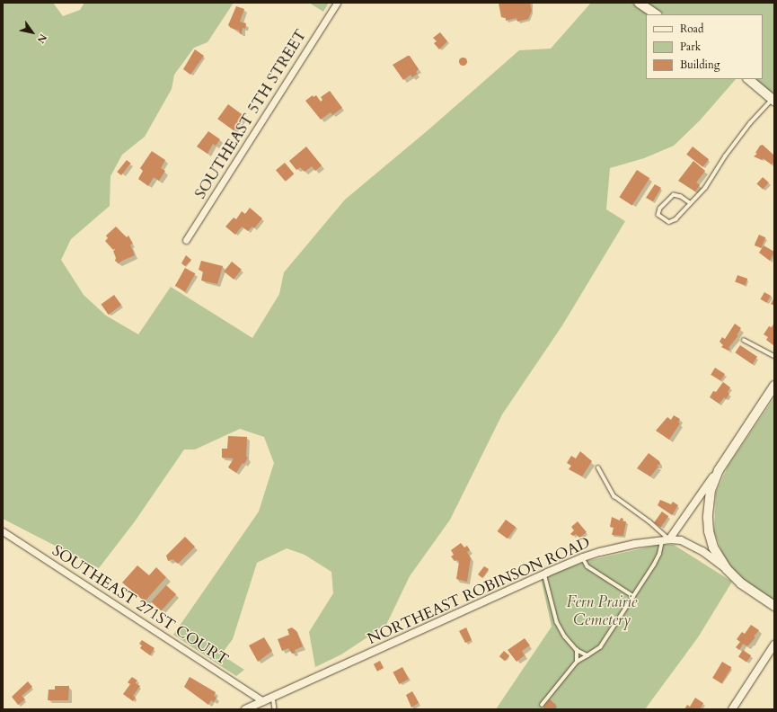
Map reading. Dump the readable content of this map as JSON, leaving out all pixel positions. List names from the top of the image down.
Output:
{
  "streets": {
    "street": ["SOUTHEAST 5TH STREET", "NORTHEAST ROBINSON ROAD", "SOUTHEAST 271ST COURT"]
  },
  "crossings": [
    ["NORTHEAST ROBINSON ROAD", "SOUTHEAST 271ST COURT"]
  ],
  "parks": ["Fern Prairie Cemetery"],
  "legend": ["Road", "Park", "Building"],
  "north": "bottom right"
}
